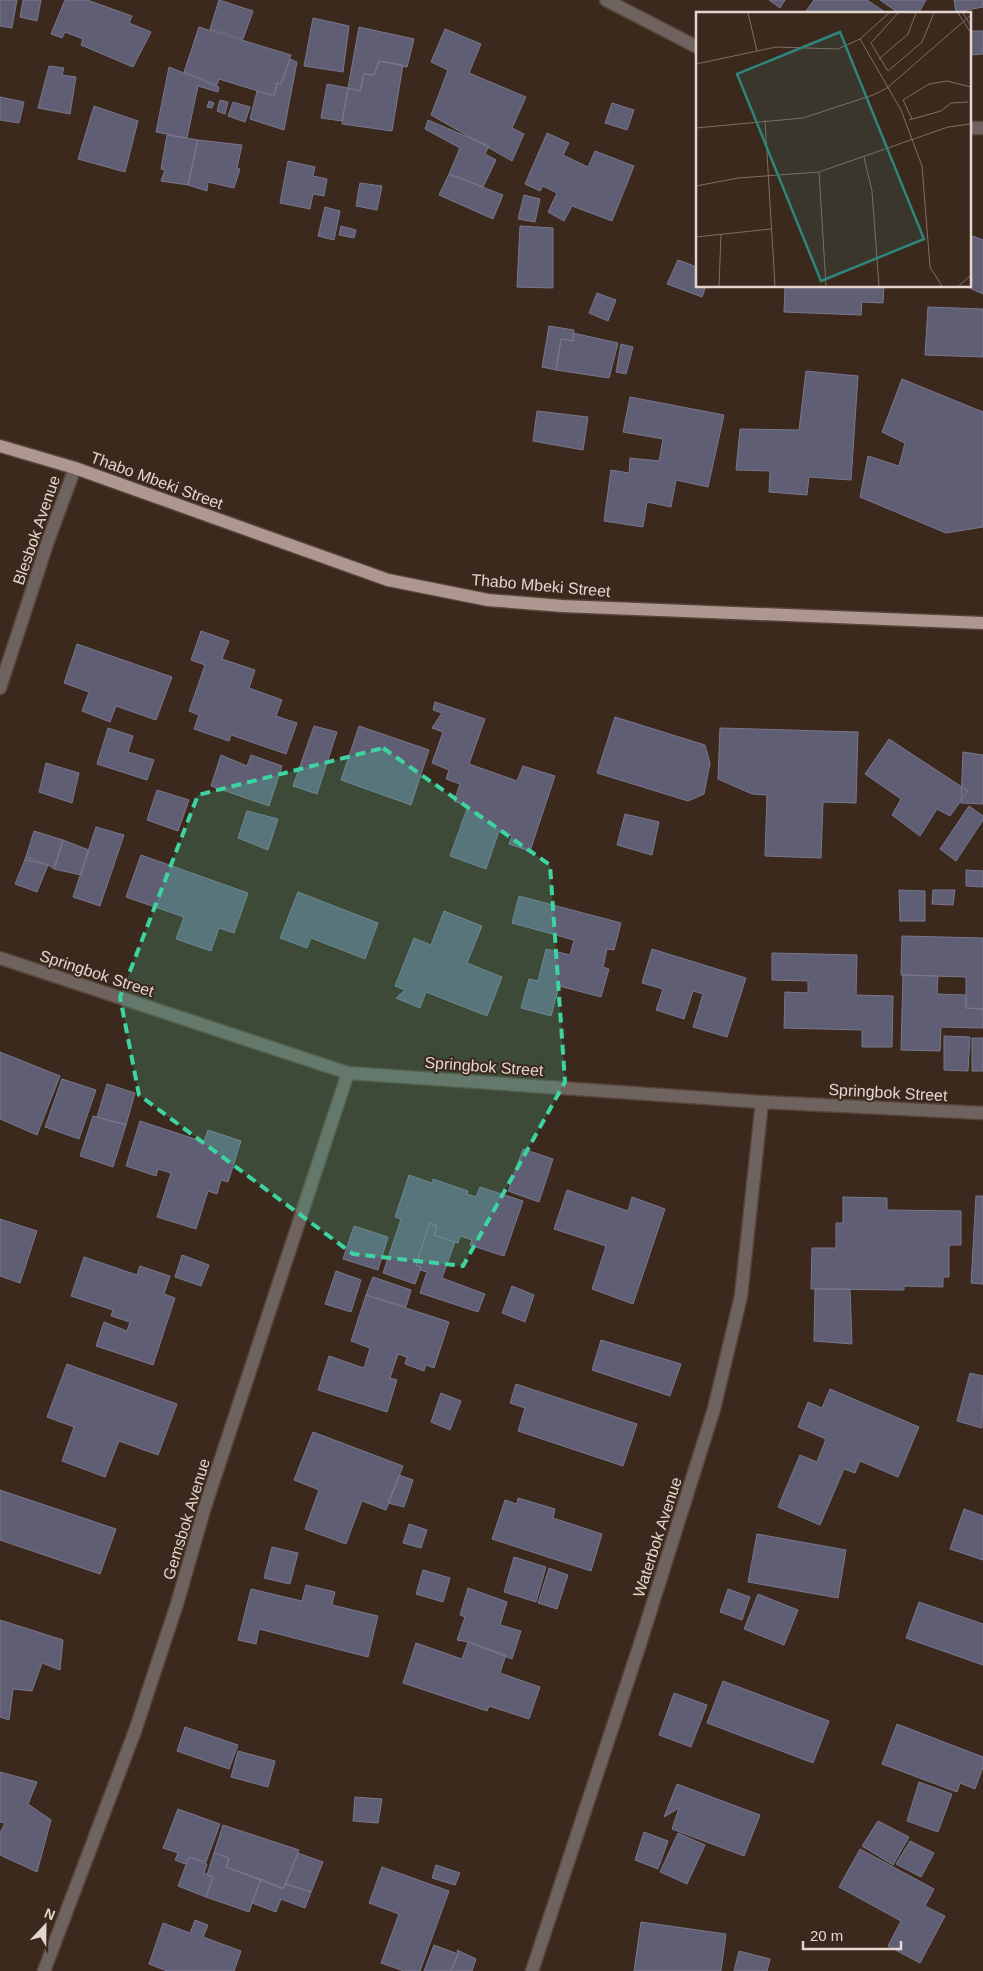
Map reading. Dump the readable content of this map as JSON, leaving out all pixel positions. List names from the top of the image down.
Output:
{
  "streets": {
    "main road": ["Thabo Mbeki Street"],
    "street": [
      "Blesbok Avenue",
      "Springbok Street",
      "Gemsbok Avenue",
      "Waterbok Avenue"
    ]
  },
  "crossings": [
    ["Thabo Mbeki Street", "Blesbok Avenue"],
    ["Springbok Street", "Gemsbok Avenue"],
    ["Springbok Street", "Waterbok Avenue"]
  ],
  "scale_bar": "20 m",
  "north": "top"
}
